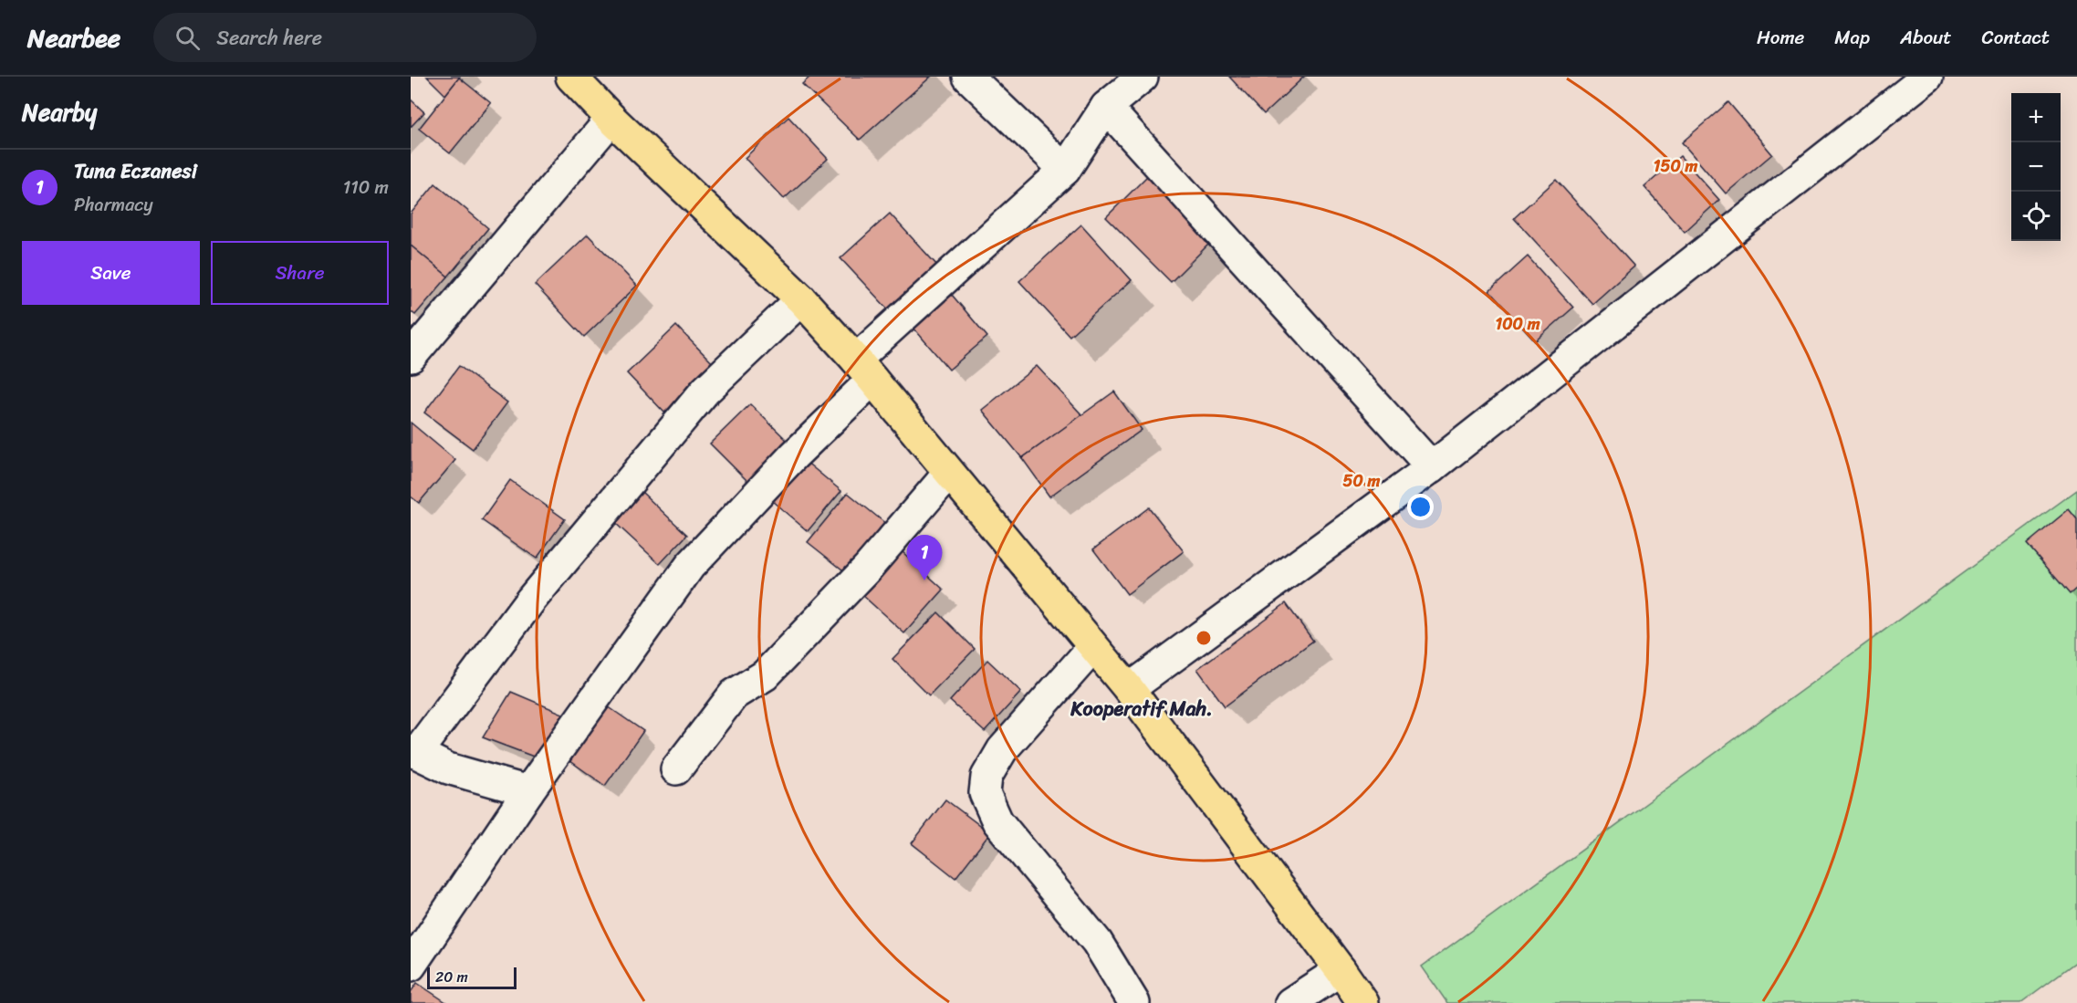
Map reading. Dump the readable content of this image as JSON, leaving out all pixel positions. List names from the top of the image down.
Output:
{
  "districts": ["Kooperatif Mah."],
  "scale_bar": "20 m",
  "page": {
    "header": "Nearbee",
    "search": "Search here",
    "nav": [
      "Home",
      "Map",
      "About",
      "Contact"
    ],
    "heading": "Nearby",
    "map_buttons": ["+", "−"],
    "list": [
      {
        "mark": "1",
        "name": "Tuna Eczanesi",
        "note": "Pharmacy",
        "value": "110 m"
      }
    ],
    "buttons": ["Save", "Share"],
    "pins": "1",
    "scale": "20 m"
  },
  "rings": ["150 m", "100 m", "50 m"]
}
